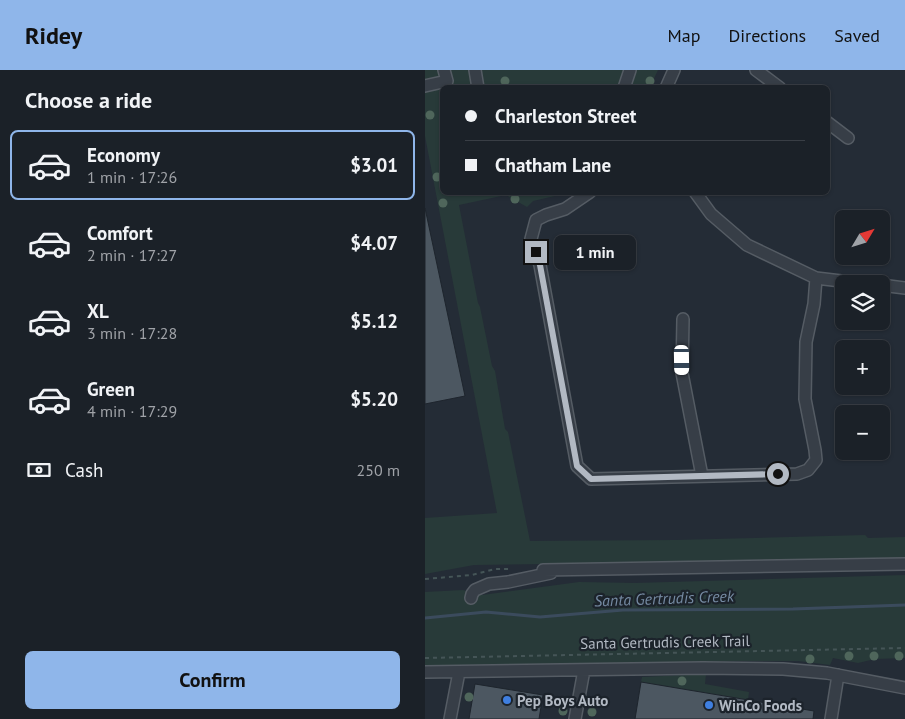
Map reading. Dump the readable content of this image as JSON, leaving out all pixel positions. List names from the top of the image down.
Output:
{
  "streets": {
    "path": ["Santa Gertrudis Creek Trail"]
  },
  "water": ["Santa Gertrudis Creek"],
  "places": ["Pep Boys Auto", "WinCo Foods"],
  "north": "top right",
  "page": {
    "header": "Ridey",
    "nav": ["Map", "Directions", "Saved"],
    "heading": "Choose a ride",
    "banner": ["Charleston Street", "Chatham Lane"],
    "list": [
      {
        "name": "Economy",
        "note": "1 min · 17:26",
        "value": "$3.01"
      },
      {
        "name": "Comfort",
        "note": "2 min · 17:27",
        "value": "$4.07"
      },
      {
        "name": "XL",
        "note": "3 min · 17:28",
        "value": "$5.12"
      },
      {
        "name": "Green",
        "note": "4 min · 17:29",
        "value": "$5.20"
      }
    ],
    "map_buttons": ["+", "−"],
    "bubble": "1 min",
    "pay": ["Cash", "250 m"],
    "buttons": "Confirm"
  }
}
